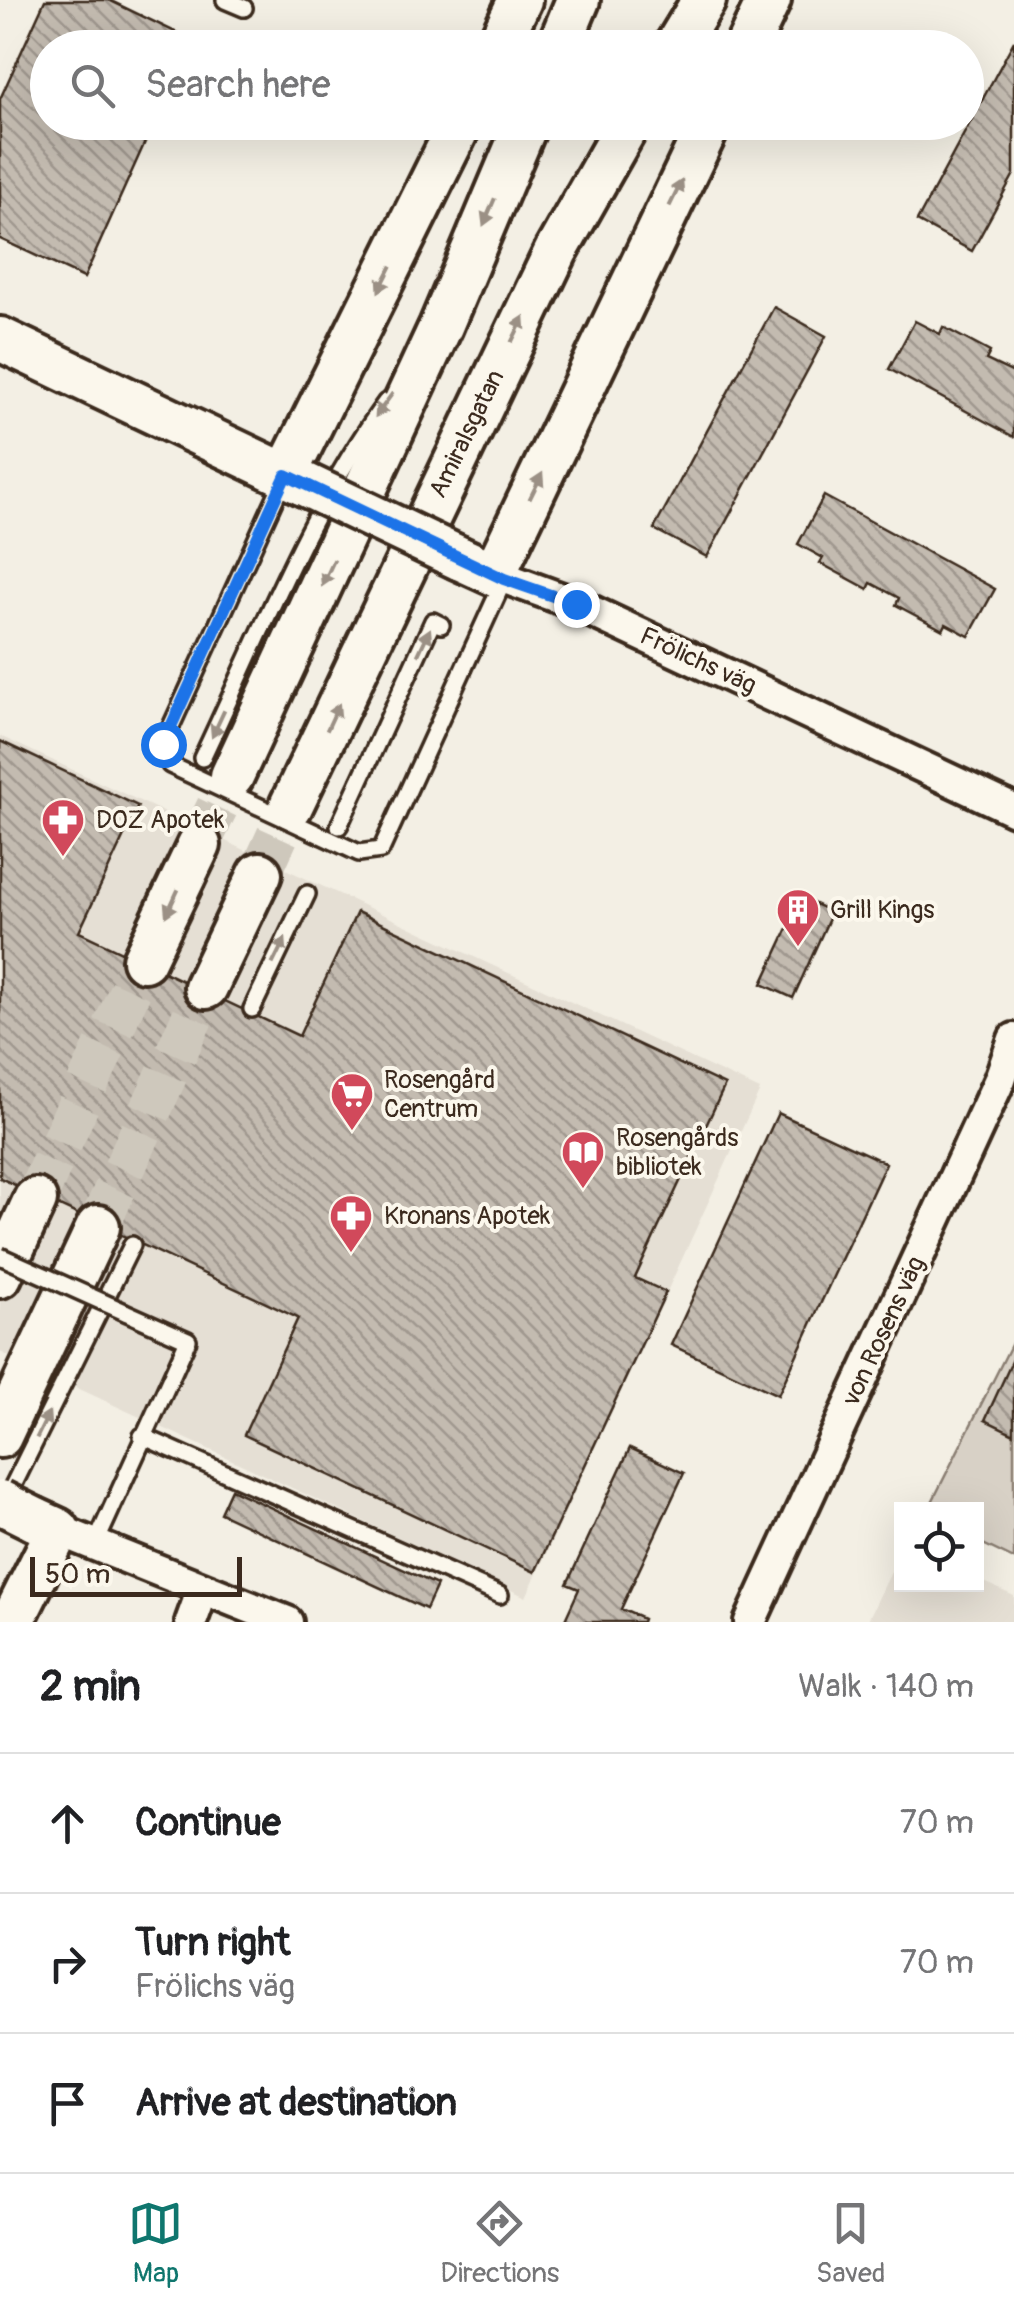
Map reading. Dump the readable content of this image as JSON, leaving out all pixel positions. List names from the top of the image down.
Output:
{
  "streets": {
    "main road": ["Amiralsgatan", "Frölichs väg"],
    "street": ["von Rosens väg"]
  },
  "places": {
    "pharmacy": ["DOZ Apotek", "Kronans Apotek"],
    "building": ["Grill Kings"],
    "supermarket": ["Rosengård Centrum"],
    "library": ["Rosengårds bibliotek"]
  },
  "scale_bar": "50 m",
  "page": {
    "search": "Search here",
    "scale": "50 m",
    "heading": ["2 min", "Walk · 140 m"],
    "list": [
      ["Continue", "70 m"],
      ["Turn right", "Frölichs väg", "70 m"],
      "Arrive at destination"
    ],
    "nav": ["Map", "Directions", "Saved"]
  }
}
